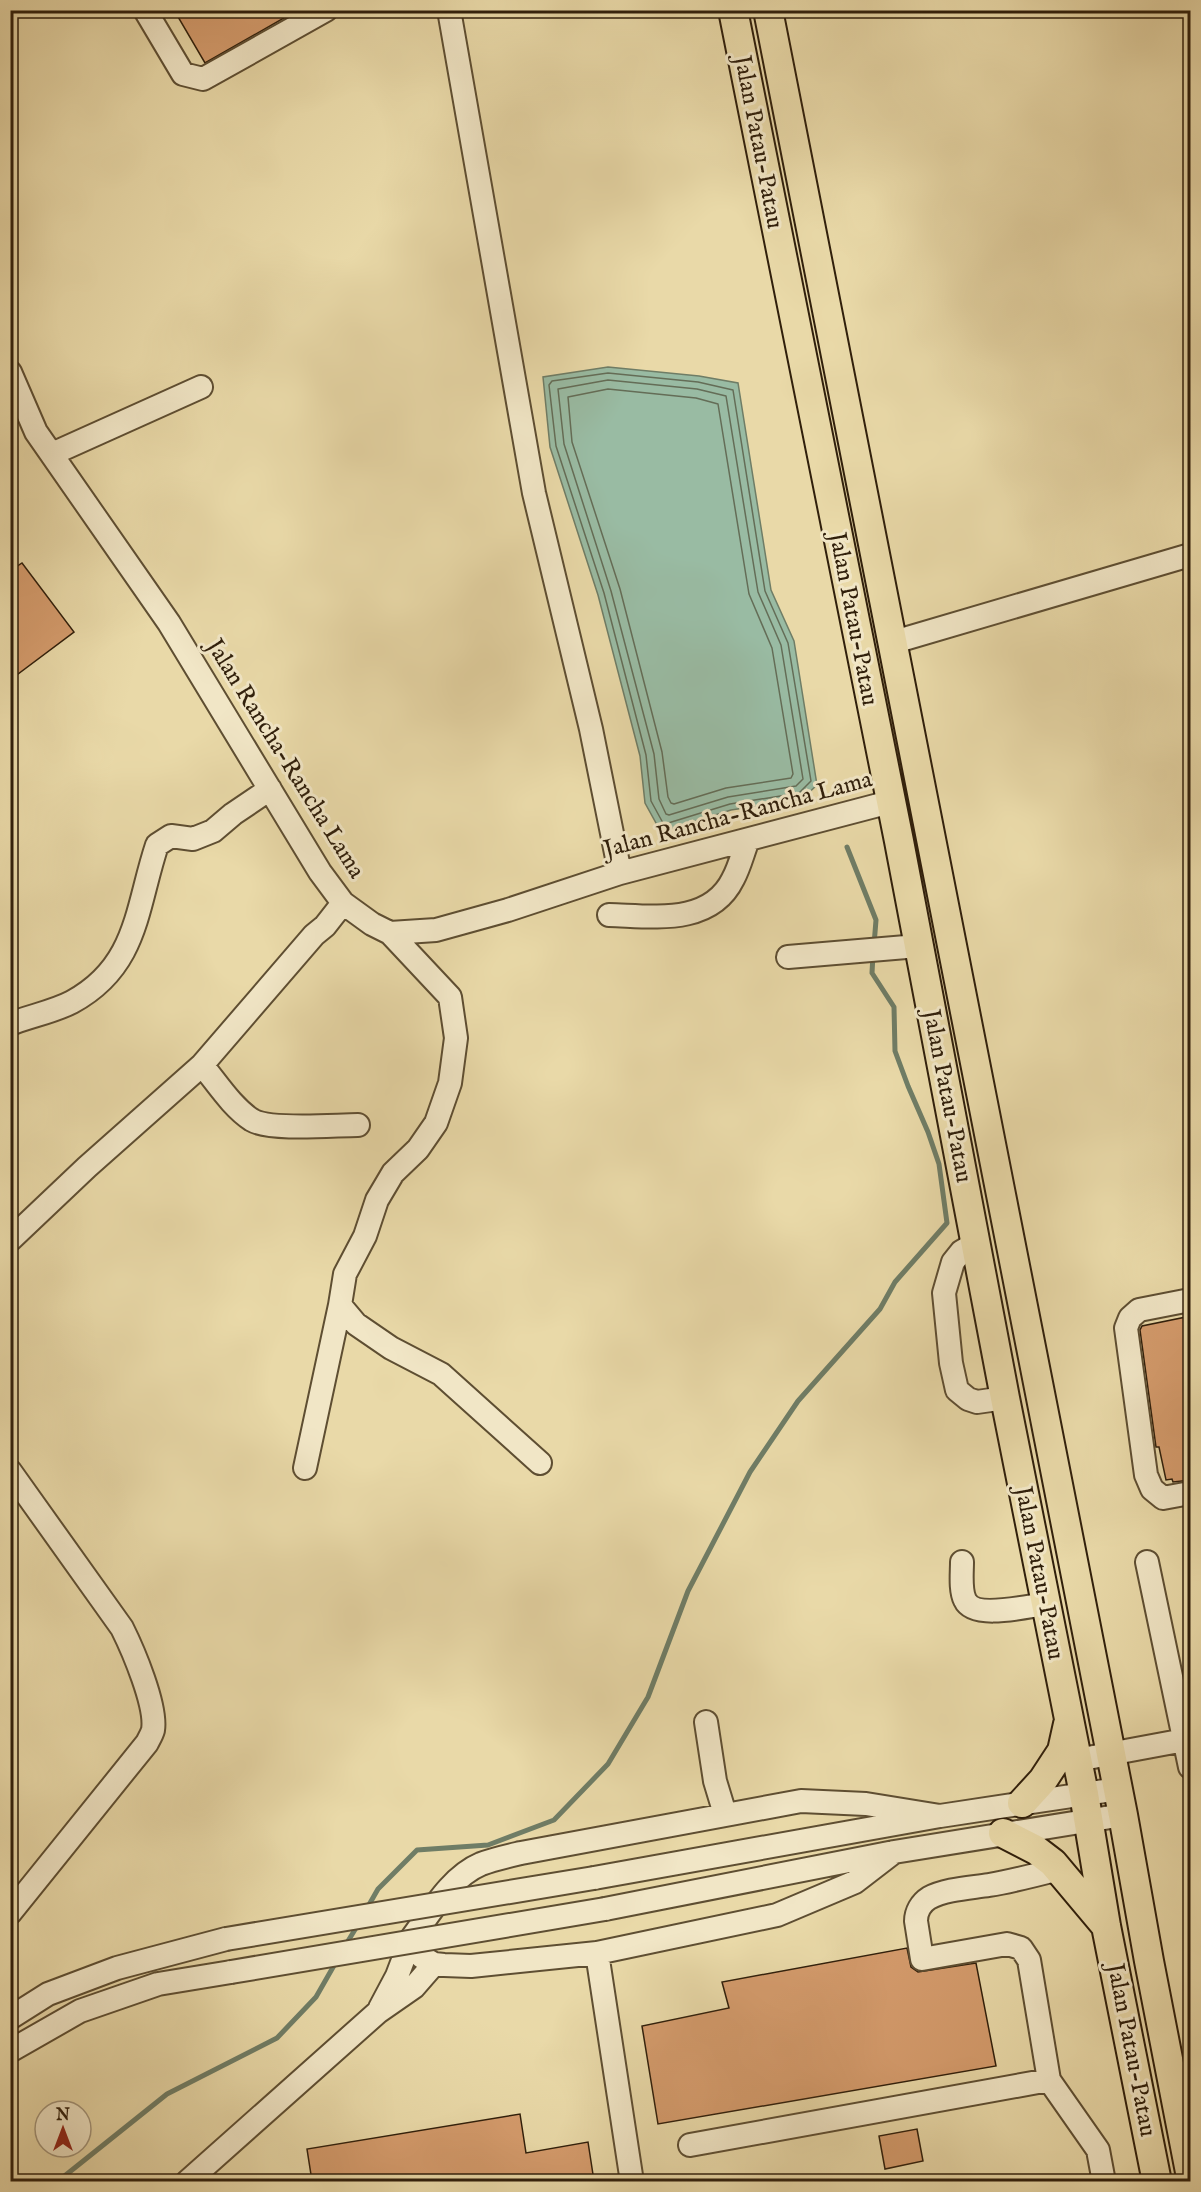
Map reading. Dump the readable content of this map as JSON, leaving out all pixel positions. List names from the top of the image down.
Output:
{
  "streets": {
    "main road": ["Jalan Patau-Patau"],
    "street": ["Jalan Rancha-Rancha Lama"]
  },
  "crossings": [
    ["Jalan Patau-Patau", "Jalan Rancha-Rancha Lama"]
  ],
  "north": "top"
}
